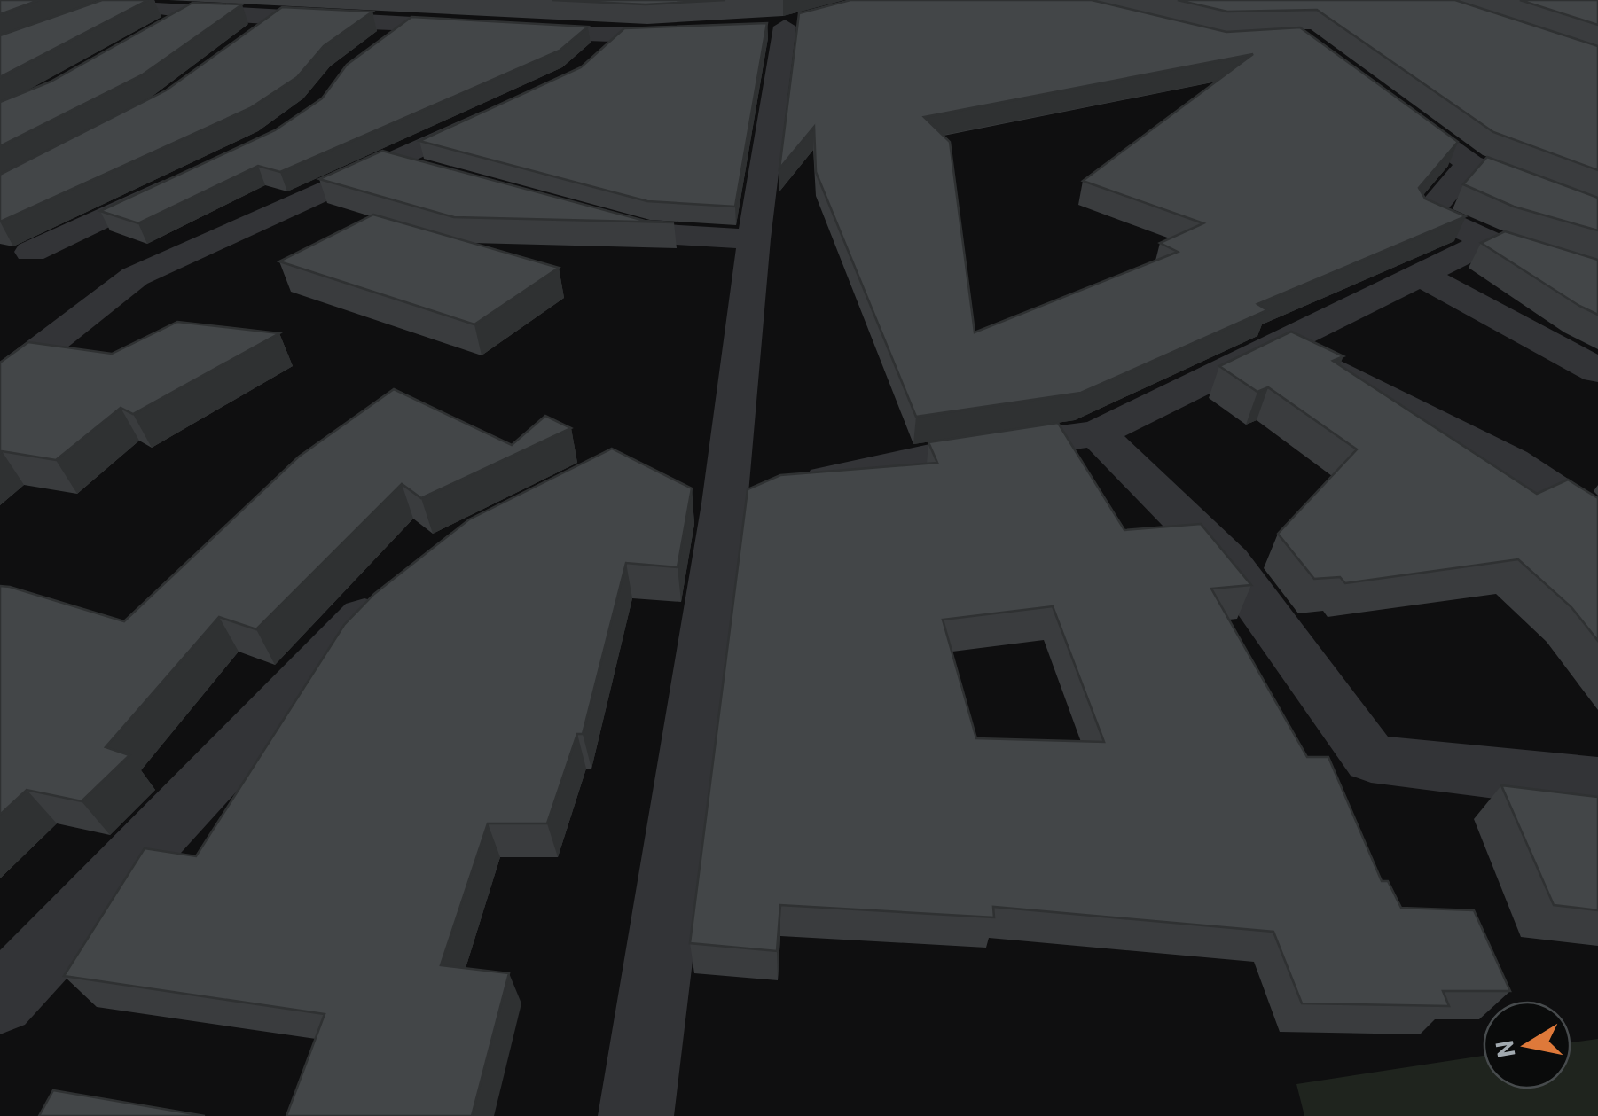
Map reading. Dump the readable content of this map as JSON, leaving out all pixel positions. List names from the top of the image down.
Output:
{
  "north": "left"
}
